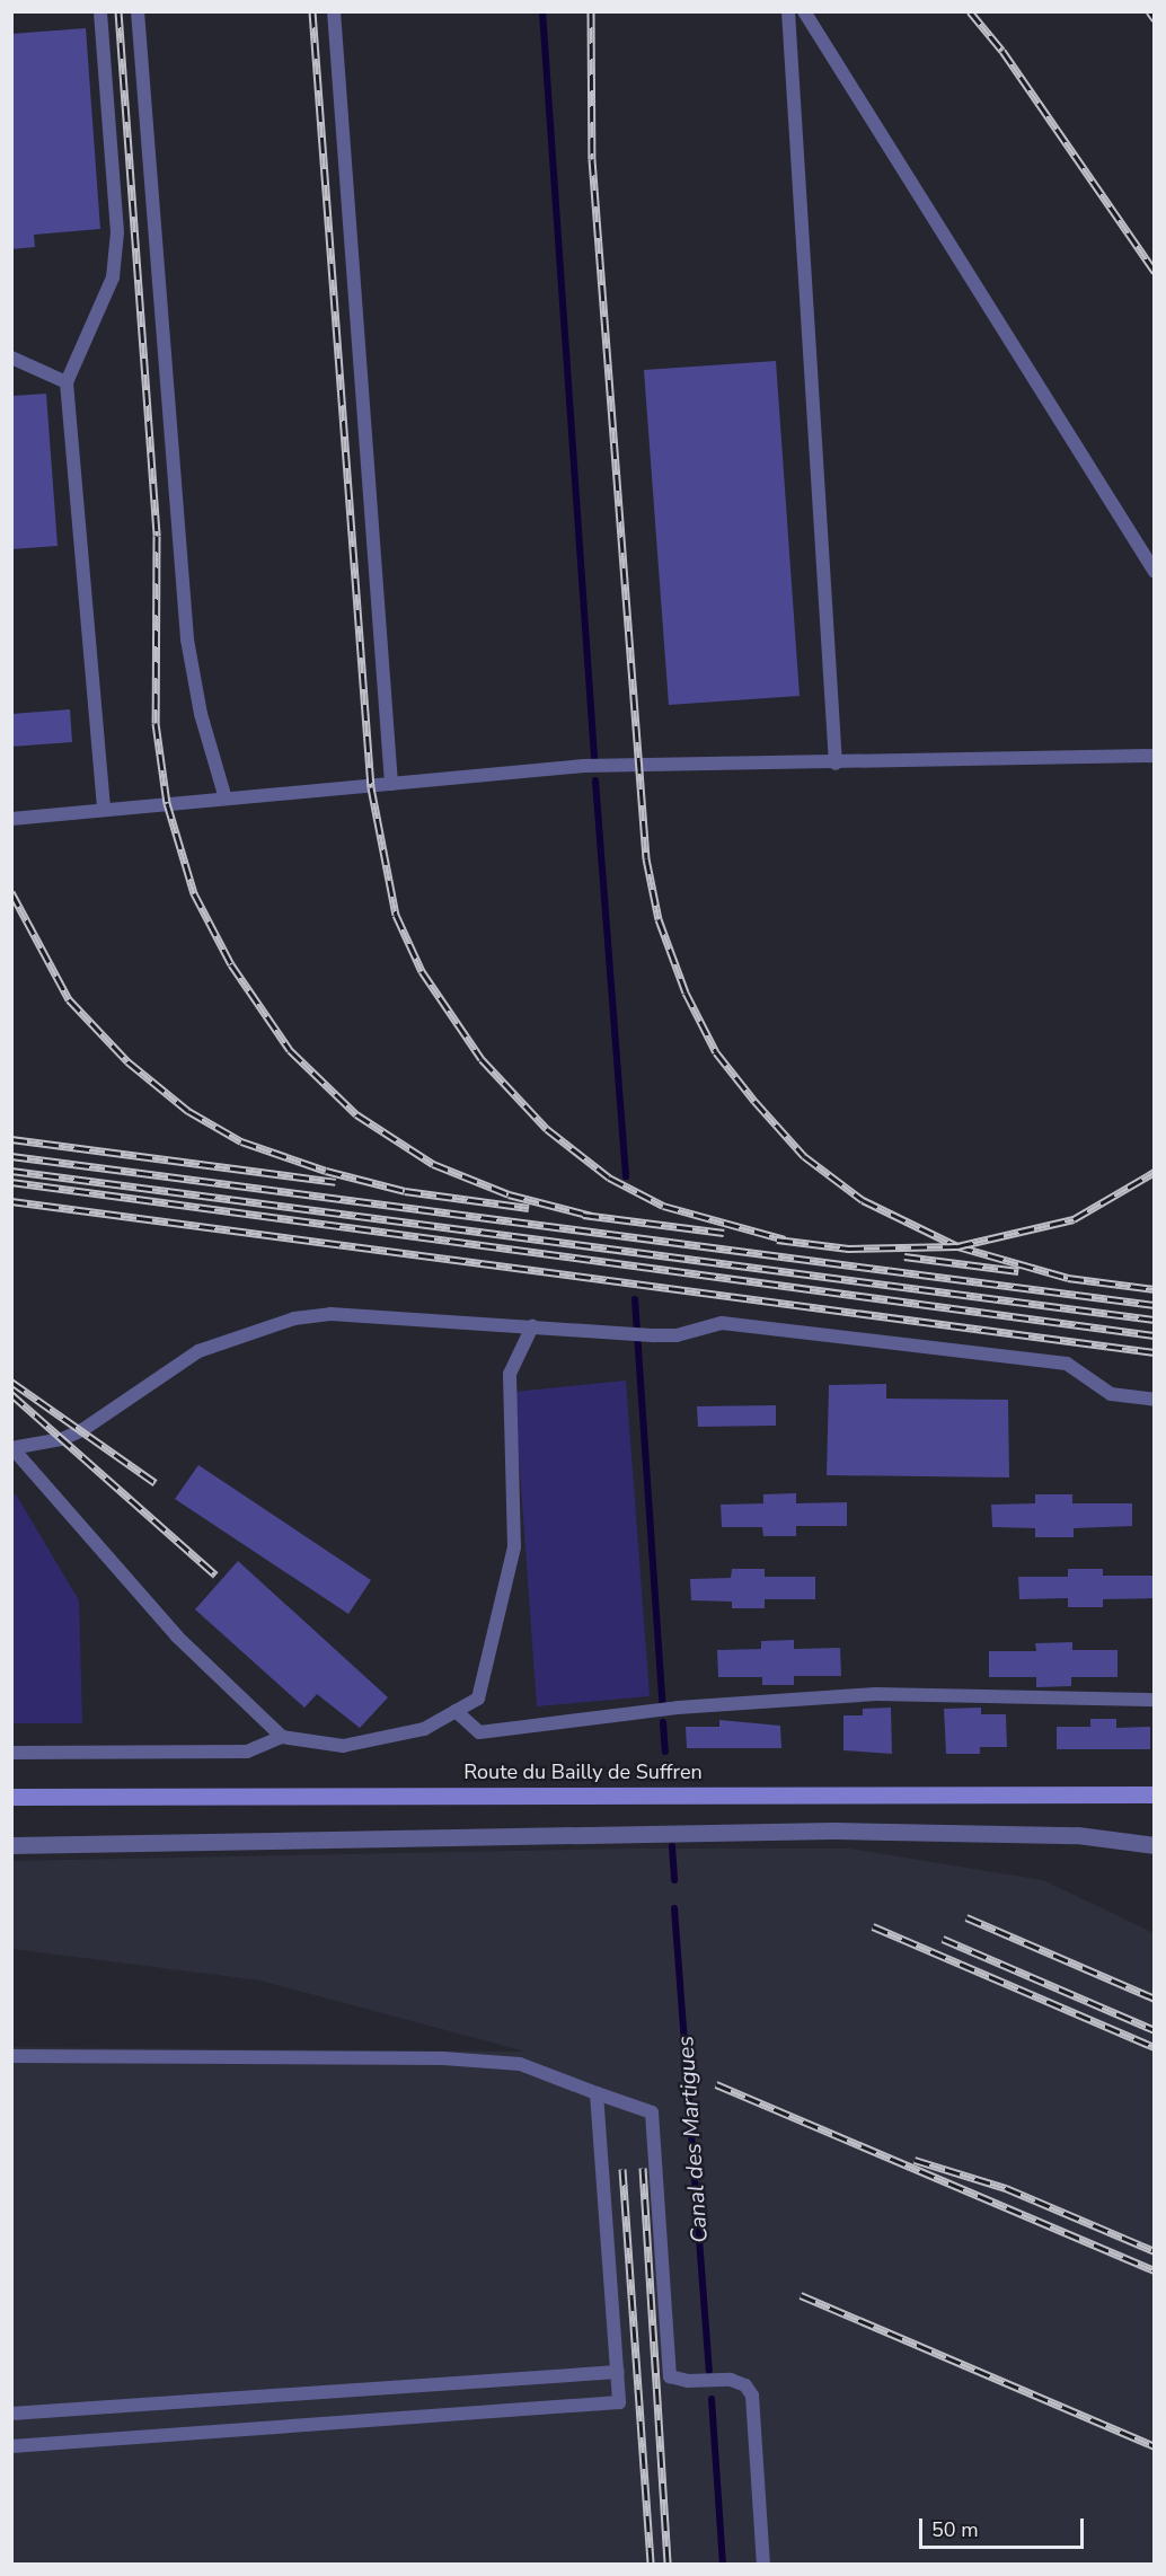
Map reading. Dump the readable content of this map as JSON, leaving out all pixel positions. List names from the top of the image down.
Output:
{
  "streets": {
    "main road": ["Route du Bailly de Suffren"]
  },
  "water": ["Canal des Martigues"],
  "scale_bar": "50 m"
}
